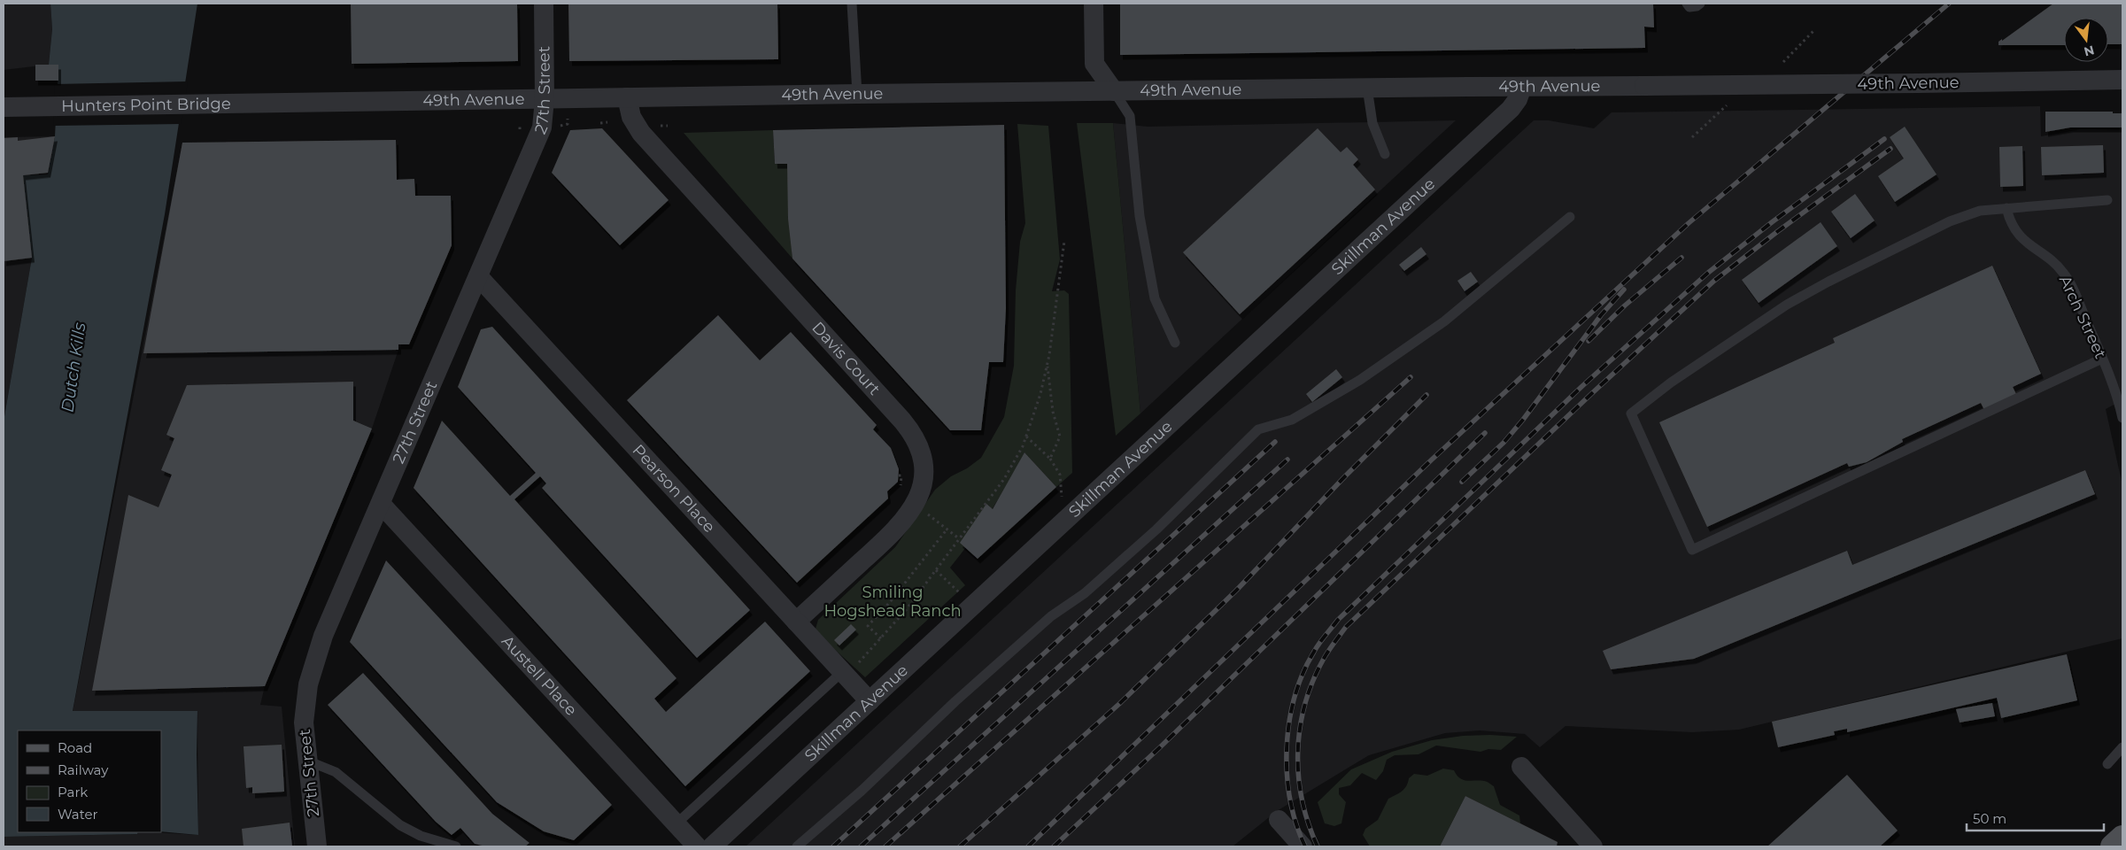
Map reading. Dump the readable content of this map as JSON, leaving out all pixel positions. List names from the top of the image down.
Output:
{
  "streets": {
    "street": [
      "49th Avenue",
      "27th Street",
      "Hunters Point Bridge",
      "Skillman Avenue",
      "Davis Court",
      "Pearson Place",
      "Austell Place"
    ],
    "lane": ["Arch Street"]
  },
  "crossings": [
    ["49th Avenue", "27th Street"],
    ["49th Avenue", "Hunters Point Bridge"],
    ["49th Avenue", "Skillman Avenue"],
    ["49th Avenue", "Davis Court"],
    ["27th Street", "Pearson Place"],
    ["27th Street", "Austell Place"],
    ["Skillman Avenue", "Pearson Place"],
    ["Davis Court", "Pearson Place"]
  ],
  "water": ["Dutch Kills"],
  "parks": ["Smiling Hogshead Ranch"],
  "legend": [
    "Road",
    "Railway",
    "Park",
    "Water"
  ],
  "scale_bar": "50 m",
  "north": "bottom"
}
